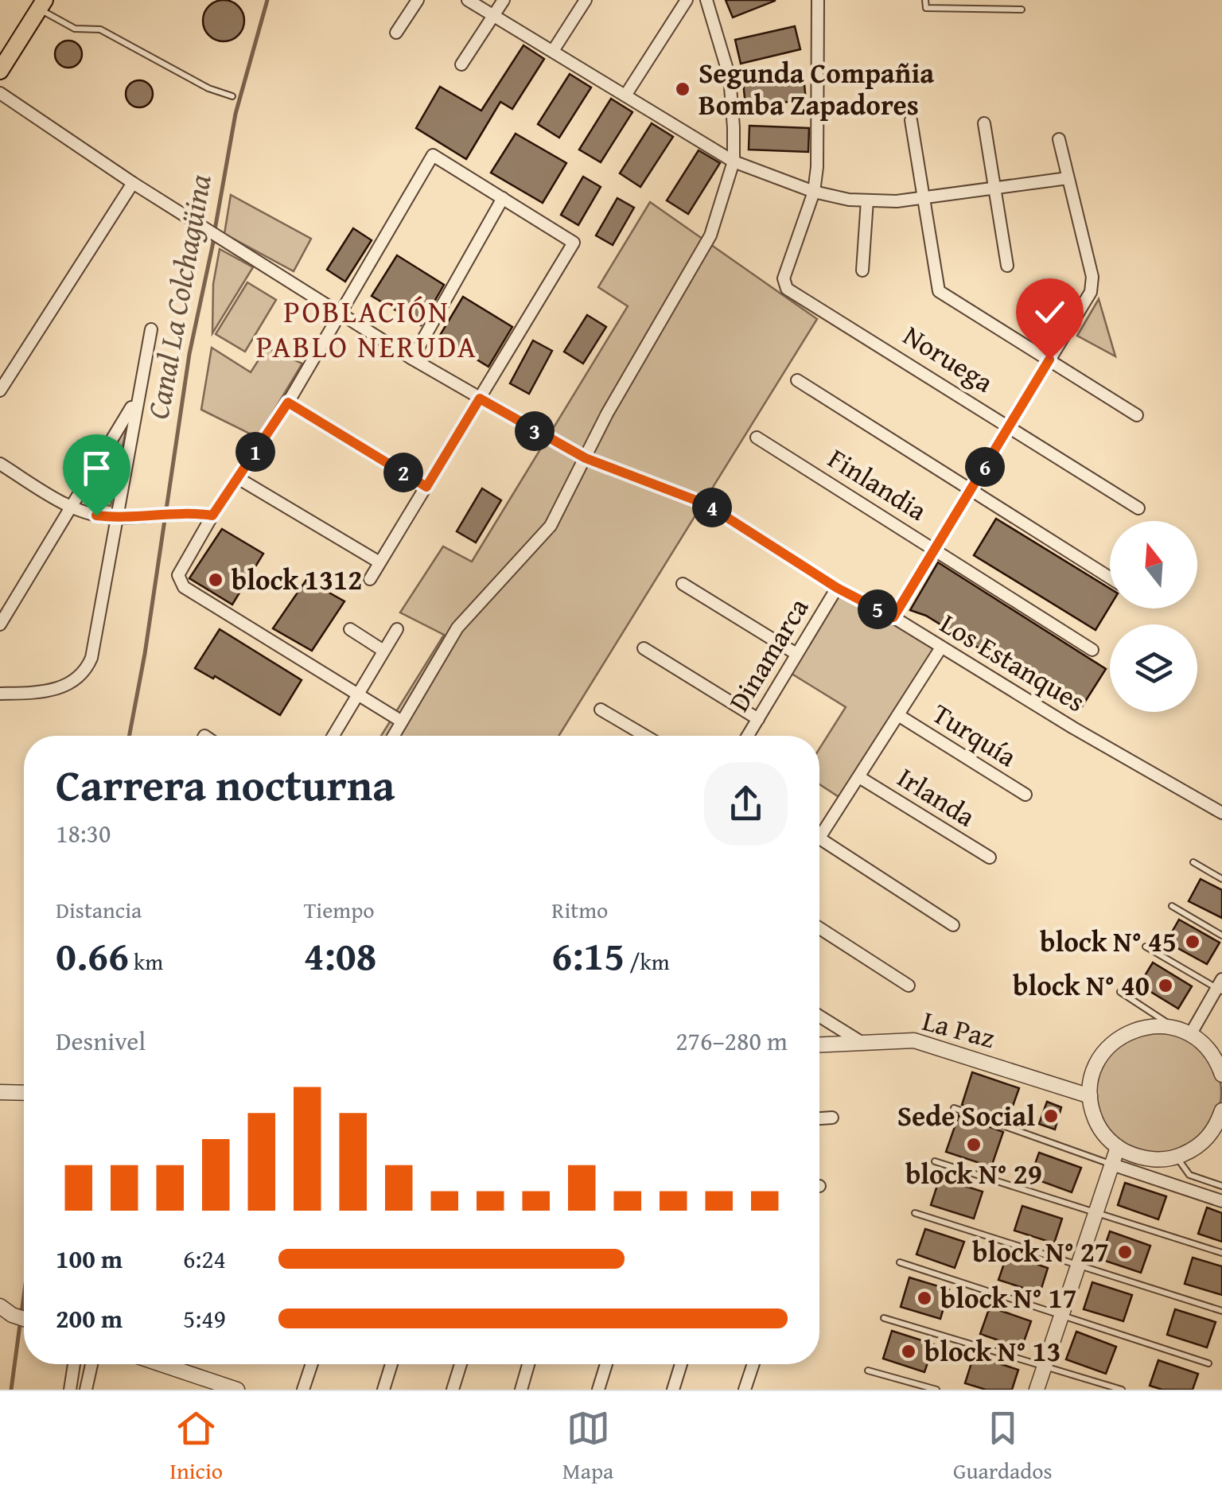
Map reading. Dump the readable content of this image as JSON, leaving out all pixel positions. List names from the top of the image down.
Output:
{
  "streets": {
    "street": [
      "Noruega",
      "Finlandia",
      "Dinamarca",
      "Los Estanques",
      "Turquía",
      "Irlanda",
      "La Paz"
    ]
  },
  "crossings": [
    ["Dinamarca", "Los Estanques"]
  ],
  "districts": ["POBLACIÓN PABLO NERUDA"],
  "water": ["Canal La Colchagüina"],
  "places": [
    "Segunda Compañia Bomba Zapadores",
    "block 1312",
    "block N° 45",
    "block N° 40",
    "Sede Social",
    "block N° 29",
    "block N° 27",
    "block N° 17",
    "block N° 13"
  ],
  "north": "top",
  "page": {
    "pins": [
      "3",
      "1",
      "6",
      "2",
      "4",
      "5"
    ],
    "heading": ["Carrera nocturna", "18:30"],
    "stats": [
      ["Distancia", "0.66 km"],
      ["Tiempo", "4:08"],
      ["Ritmo", "6:15 /km"]
    ],
    "chart": ["Desnivel", "276–280 m"],
    "list": [
      {
        "name": "100 m",
        "note": "6:24"
      },
      {
        "name": "200 m",
        "note": "5:49"
      }
    ],
    "tabs": ["Inicio", "Mapa", "Guardados"]
  }
}
